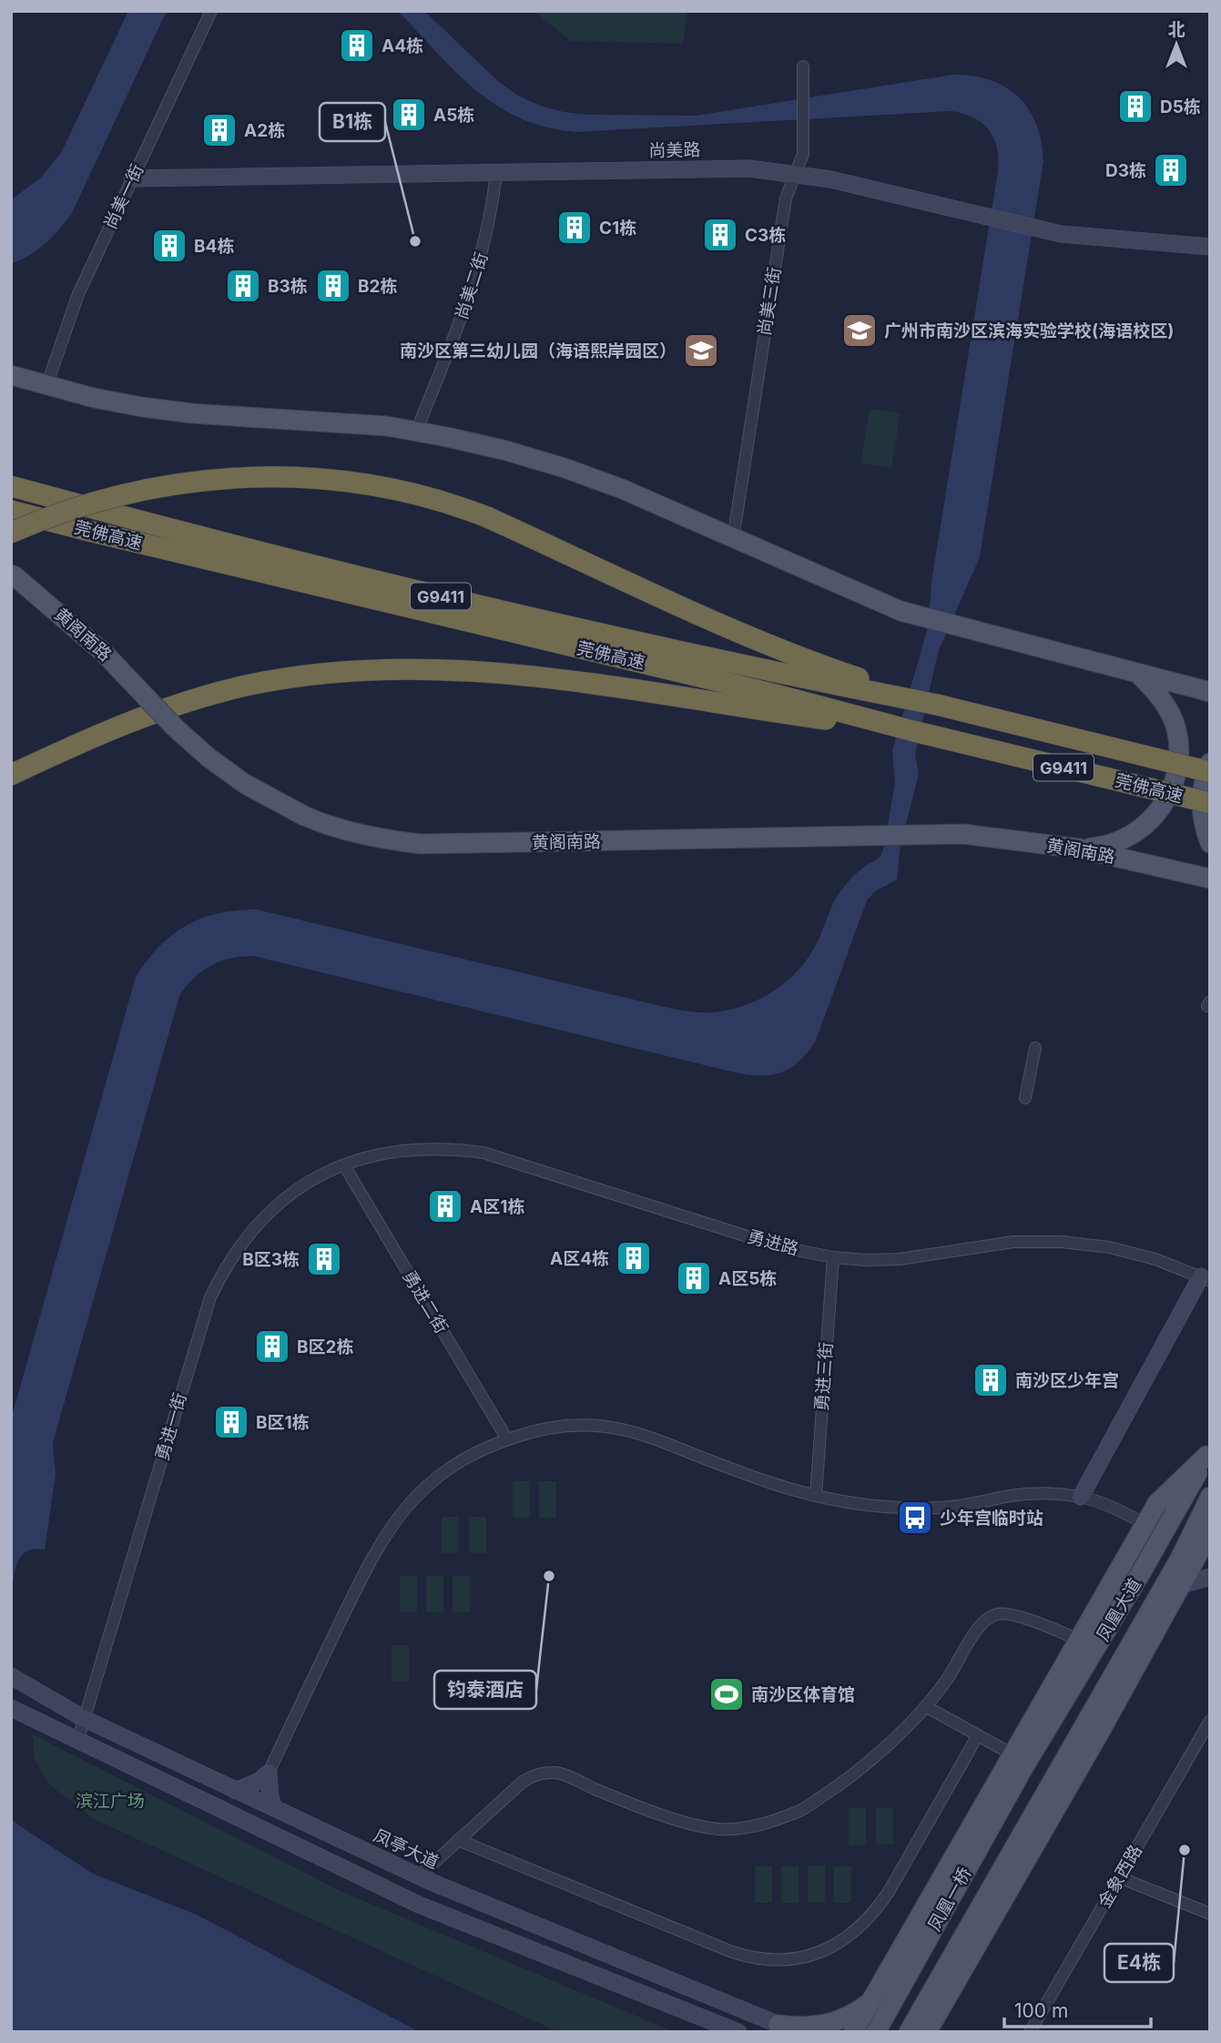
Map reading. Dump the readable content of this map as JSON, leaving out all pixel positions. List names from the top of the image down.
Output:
{
  "streets": {
    "highway": ["莞佛高速", "G9411"],
    "main road": ["黄阁南路", "凤凰大道", "凤凰一桥"],
    "street": [
      "尚美路",
      "尚美一街",
      "尚美二街",
      "尚美三街",
      "勇进路",
      "勇进二街",
      "勇进三街",
      "勇进一街",
      "凤亭大道",
      "金象西路"
    ]
  },
  "crossings": [
    ["尚美路", "尚美一街"],
    ["尚美路", "尚美二街"],
    ["尚美路", "尚美三街"],
    ["勇进路", "勇进二街"],
    ["勇进路", "勇进三街"],
    ["勇进路", "勇进一街"],
    ["勇进二街", "勇进一街"],
    ["勇进一街", "凤亭大道"],
    ["凤凰大道", "凤凰一桥"]
  ],
  "parks": ["滨江广场"],
  "places": {
    "building": [
      "A4栋",
      "D5栋",
      "A5栋",
      "A2栋",
      "D3栋",
      "C1栋",
      "C3栋",
      "B4栋",
      "B3栋",
      "B2栋",
      "A区1栋",
      "A区4栋",
      "B区3栋",
      "A区5栋",
      "B区2栋",
      "南沙区少年宫",
      "B区1栋"
    ],
    "other": ["B1栋", "钧泰酒店", "E4栋"],
    "school or university": ["广州市南沙区滨海实验学校(海语校区)", "南沙区第三幼儿园（海语熙岸园区）"],
    "bus stop": ["少年宫临时站"],
    "sports": ["南沙区体育馆"]
  },
  "scale_bar": "100 m",
  "north": "top"
}
